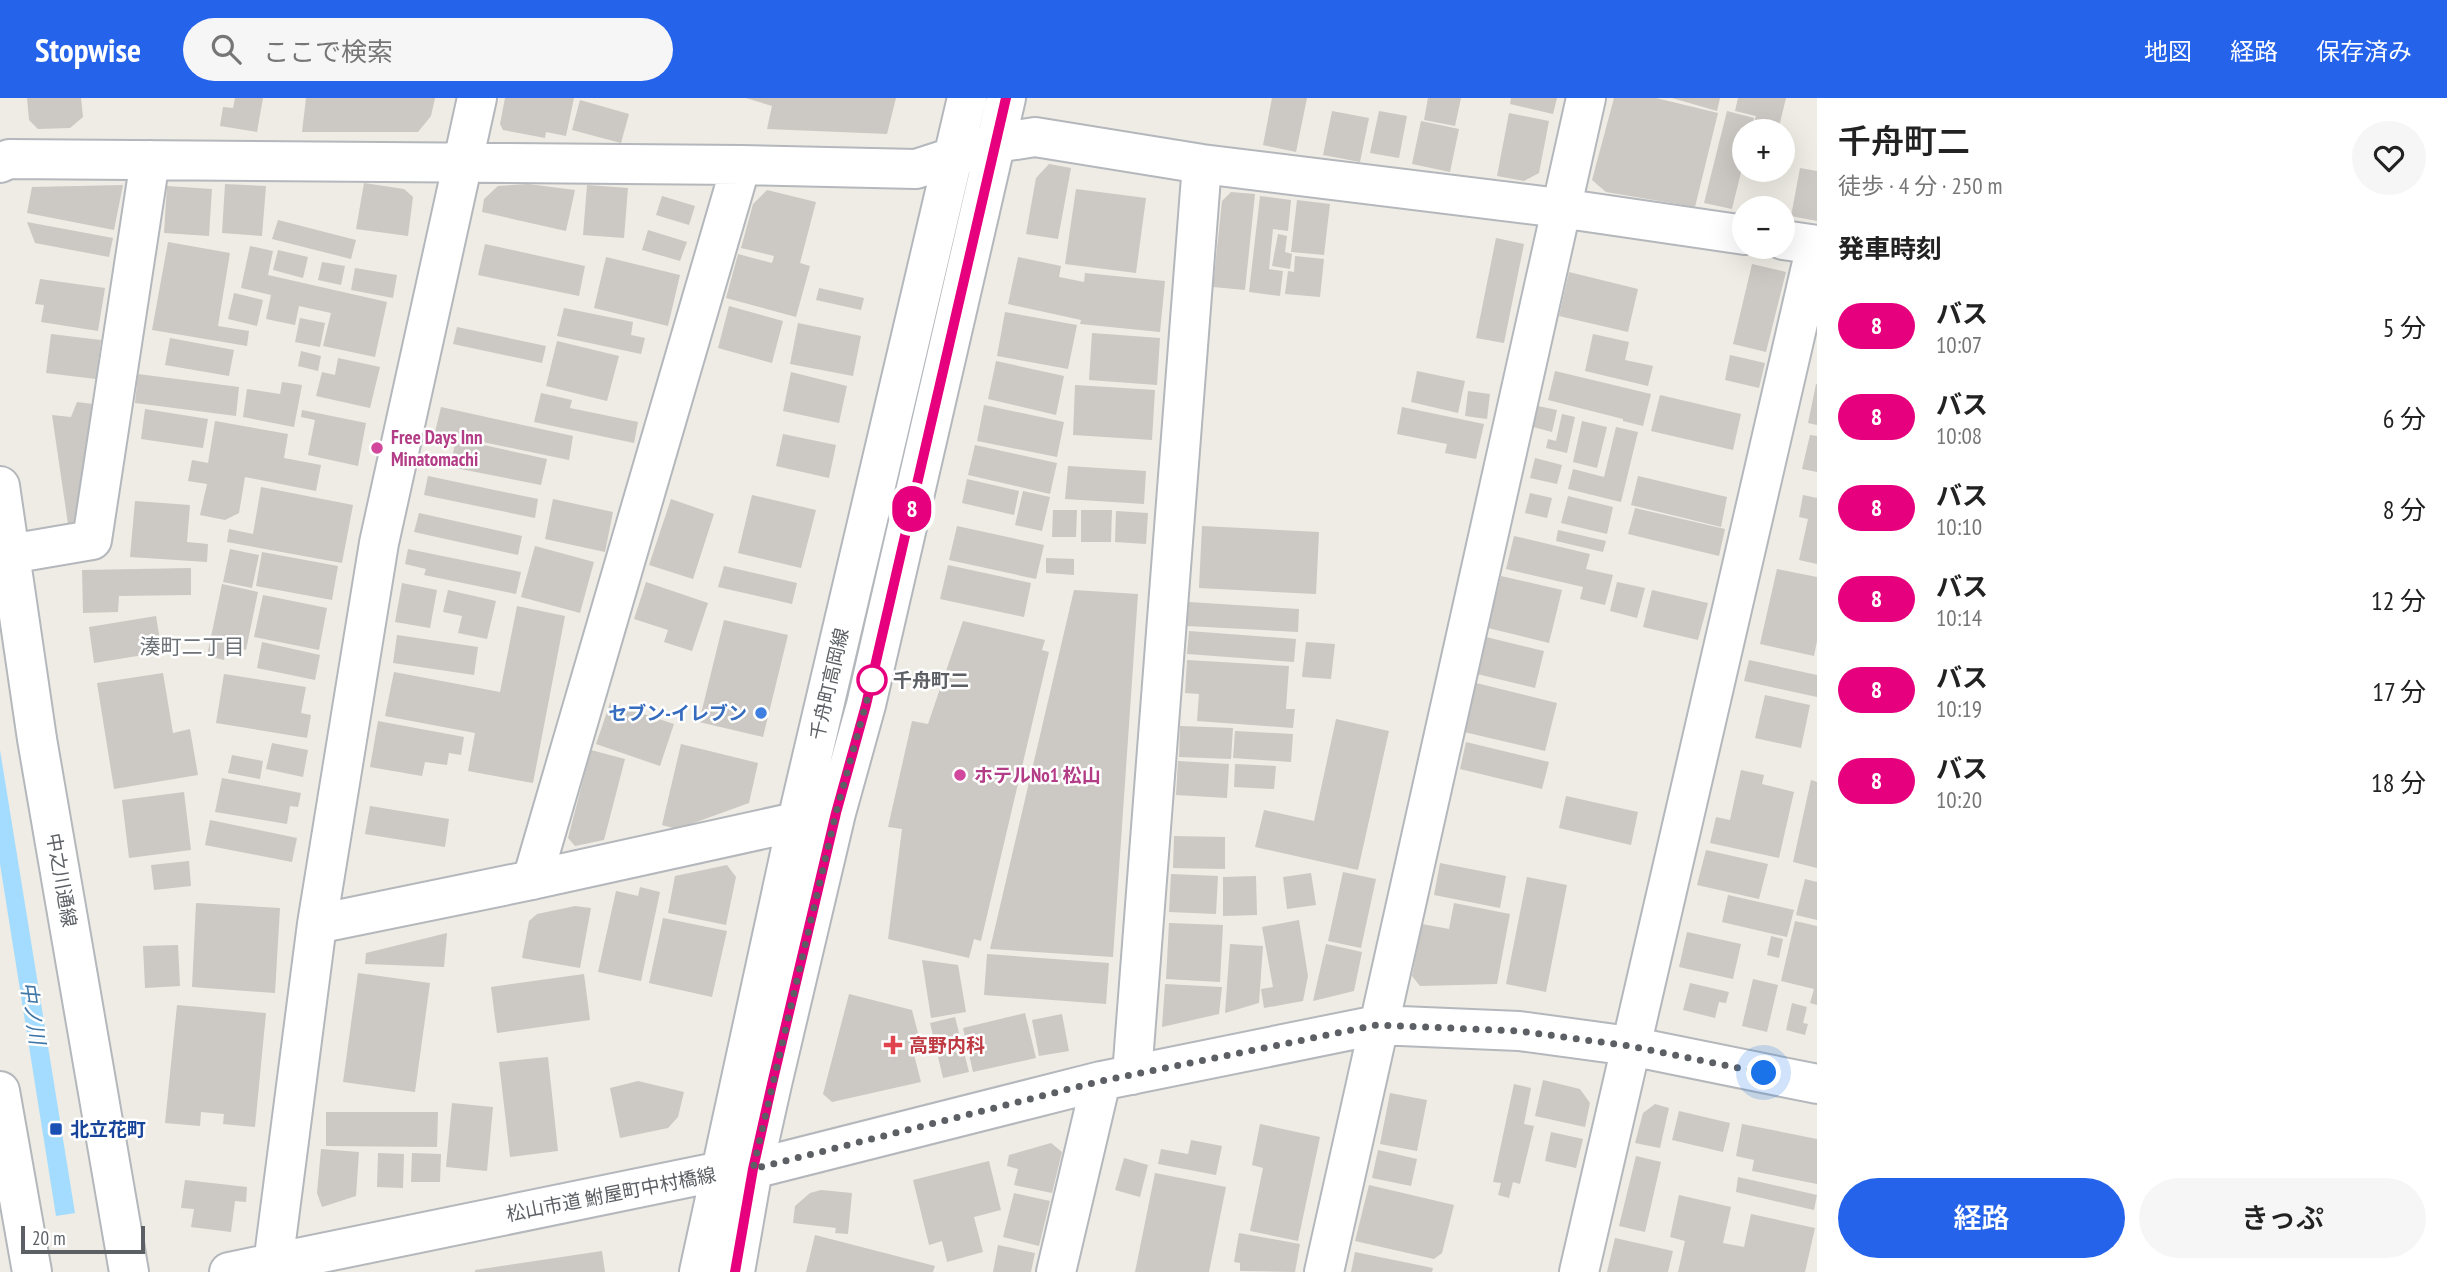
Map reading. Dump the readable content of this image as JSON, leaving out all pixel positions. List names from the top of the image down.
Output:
{
  "streets": {
    "street": ["千舟町高岡線", "中之川通線", "松山市道 鮒屋町中村橋線"]
  },
  "crossings": [
    ["千舟町高岡線", "松山市道 鮒屋町中村橋線"]
  ],
  "districts": ["湊町二丁目"],
  "water": ["中ノ川"],
  "places": {
    "other": [
      "Free Days Inn Minatomachi",
      "千舟町二",
      "セブン-イレブン",
      "ホテルNo1 松山"
    ],
    "health": ["高野内科"],
    "transit": ["北立花町"]
  },
  "lines": ["bus line 8"],
  "scale_bar": "20 m",
  "page": {
    "header": "Stopwise",
    "search": "ここで検索",
    "nav": ["地図", "経路", "保存済み"],
    "on_map": "8",
    "heading": [
      ["千舟町二", "徒歩 · 4 分 · 250 m"],
      "発車時刻"
    ],
    "map_buttons": ["+", "−"],
    "list": [
      {
        "mark": "8",
        "name": "バス",
        "note": "10:07",
        "value": "5 分"
      },
      {
        "mark": "8",
        "name": "バス",
        "note": "10:08",
        "value": "6 分"
      },
      {
        "mark": "8",
        "name": "バス",
        "note": "10:10",
        "value": "8 分"
      },
      {
        "mark": "8",
        "name": "バス",
        "note": "10:14",
        "value": "12 分"
      },
      {
        "mark": "8",
        "name": "バス",
        "note": "10:19",
        "value": "17 分"
      },
      {
        "mark": "8",
        "name": "バス",
        "note": "10:20",
        "value": "18 分"
      }
    ],
    "buttons": ["経路", "きっぷ"],
    "scale": "20 m"
  }
}
